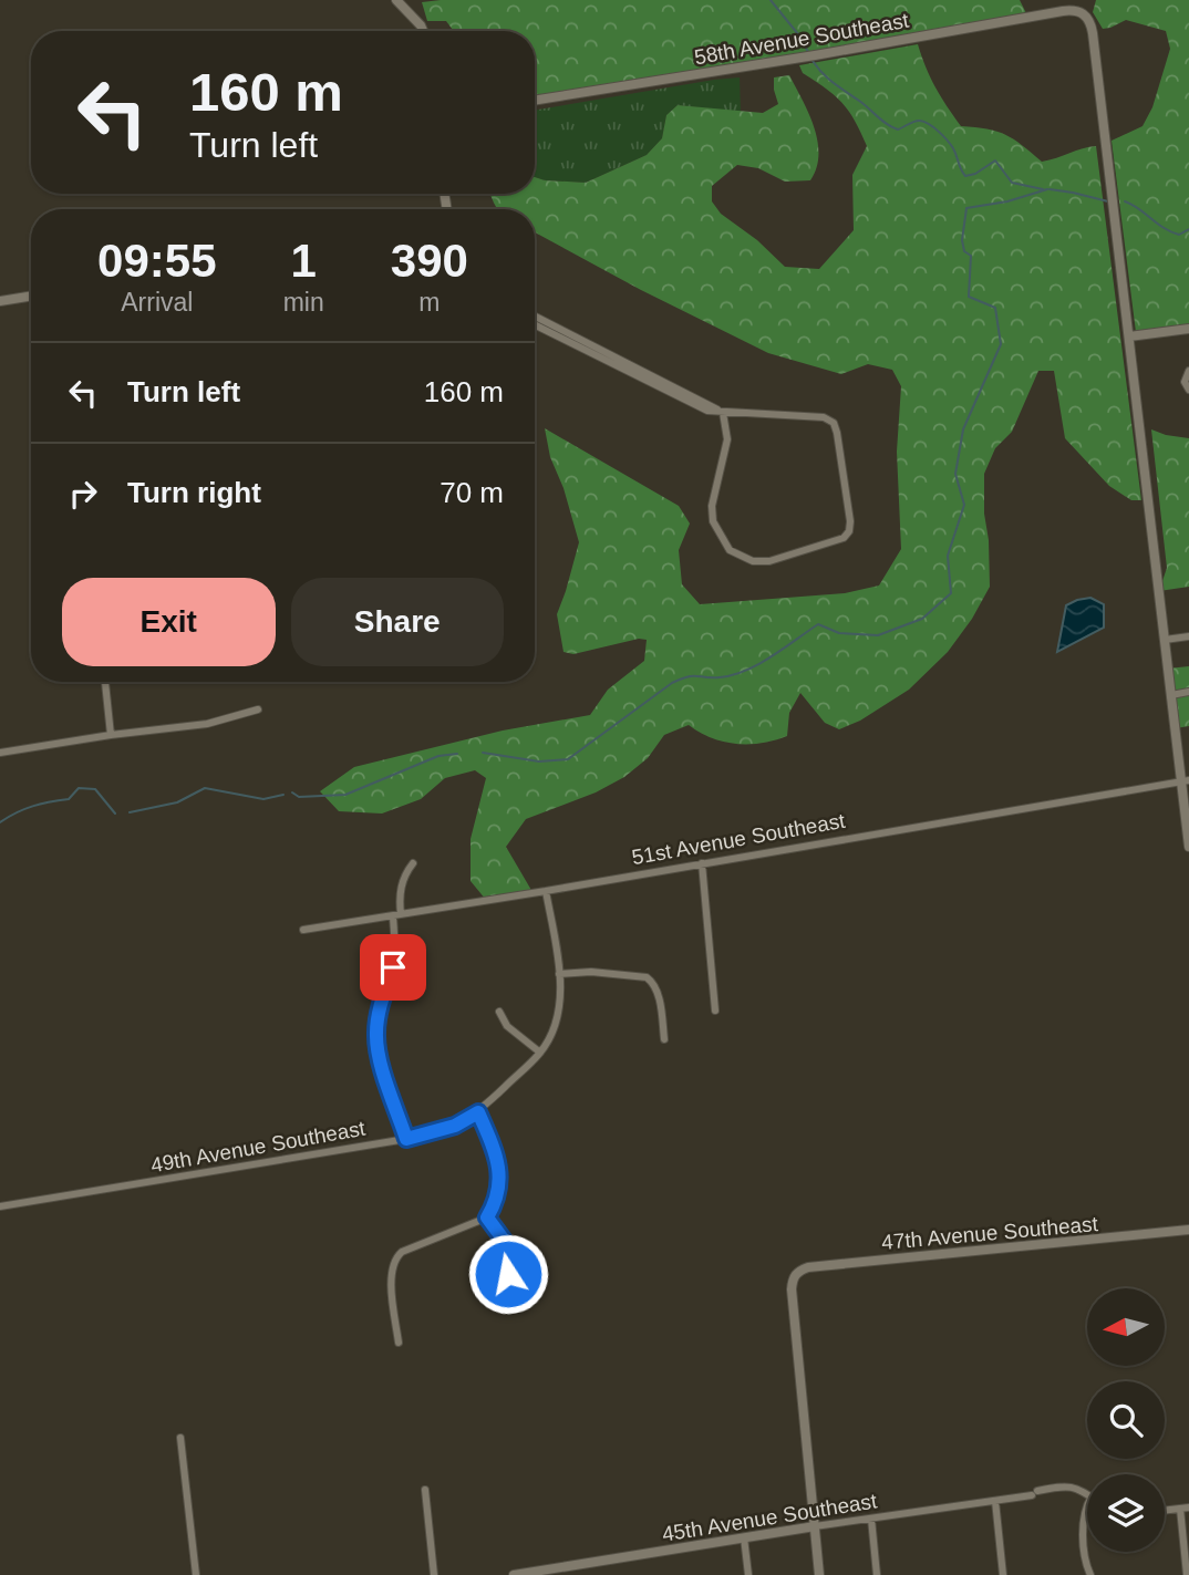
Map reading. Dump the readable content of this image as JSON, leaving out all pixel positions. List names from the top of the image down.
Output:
{
  "streets": {
    "street": [
      "58th Avenue Southeast",
      "51st Avenue Southeast",
      "49th Avenue Southeast",
      "47th Avenue Southeast",
      "45th Avenue Southeast"
    ]
  },
  "crossings": [
    ["47th Avenue Southeast", "45th Avenue Southeast"]
  ],
  "north": "left",
  "page": {
    "turn": ["160 m", "Turn left"],
    "eta": [
      "09:55",
      "Arrival",
      "1",
      "min",
      "390",
      "m"
    ],
    "list": [
      {
        "name": "Turn left",
        "value": "160 m"
      },
      {
        "name": "Turn right",
        "value": "70 m"
      }
    ],
    "buttons": ["Exit", "Share"]
  }
}
